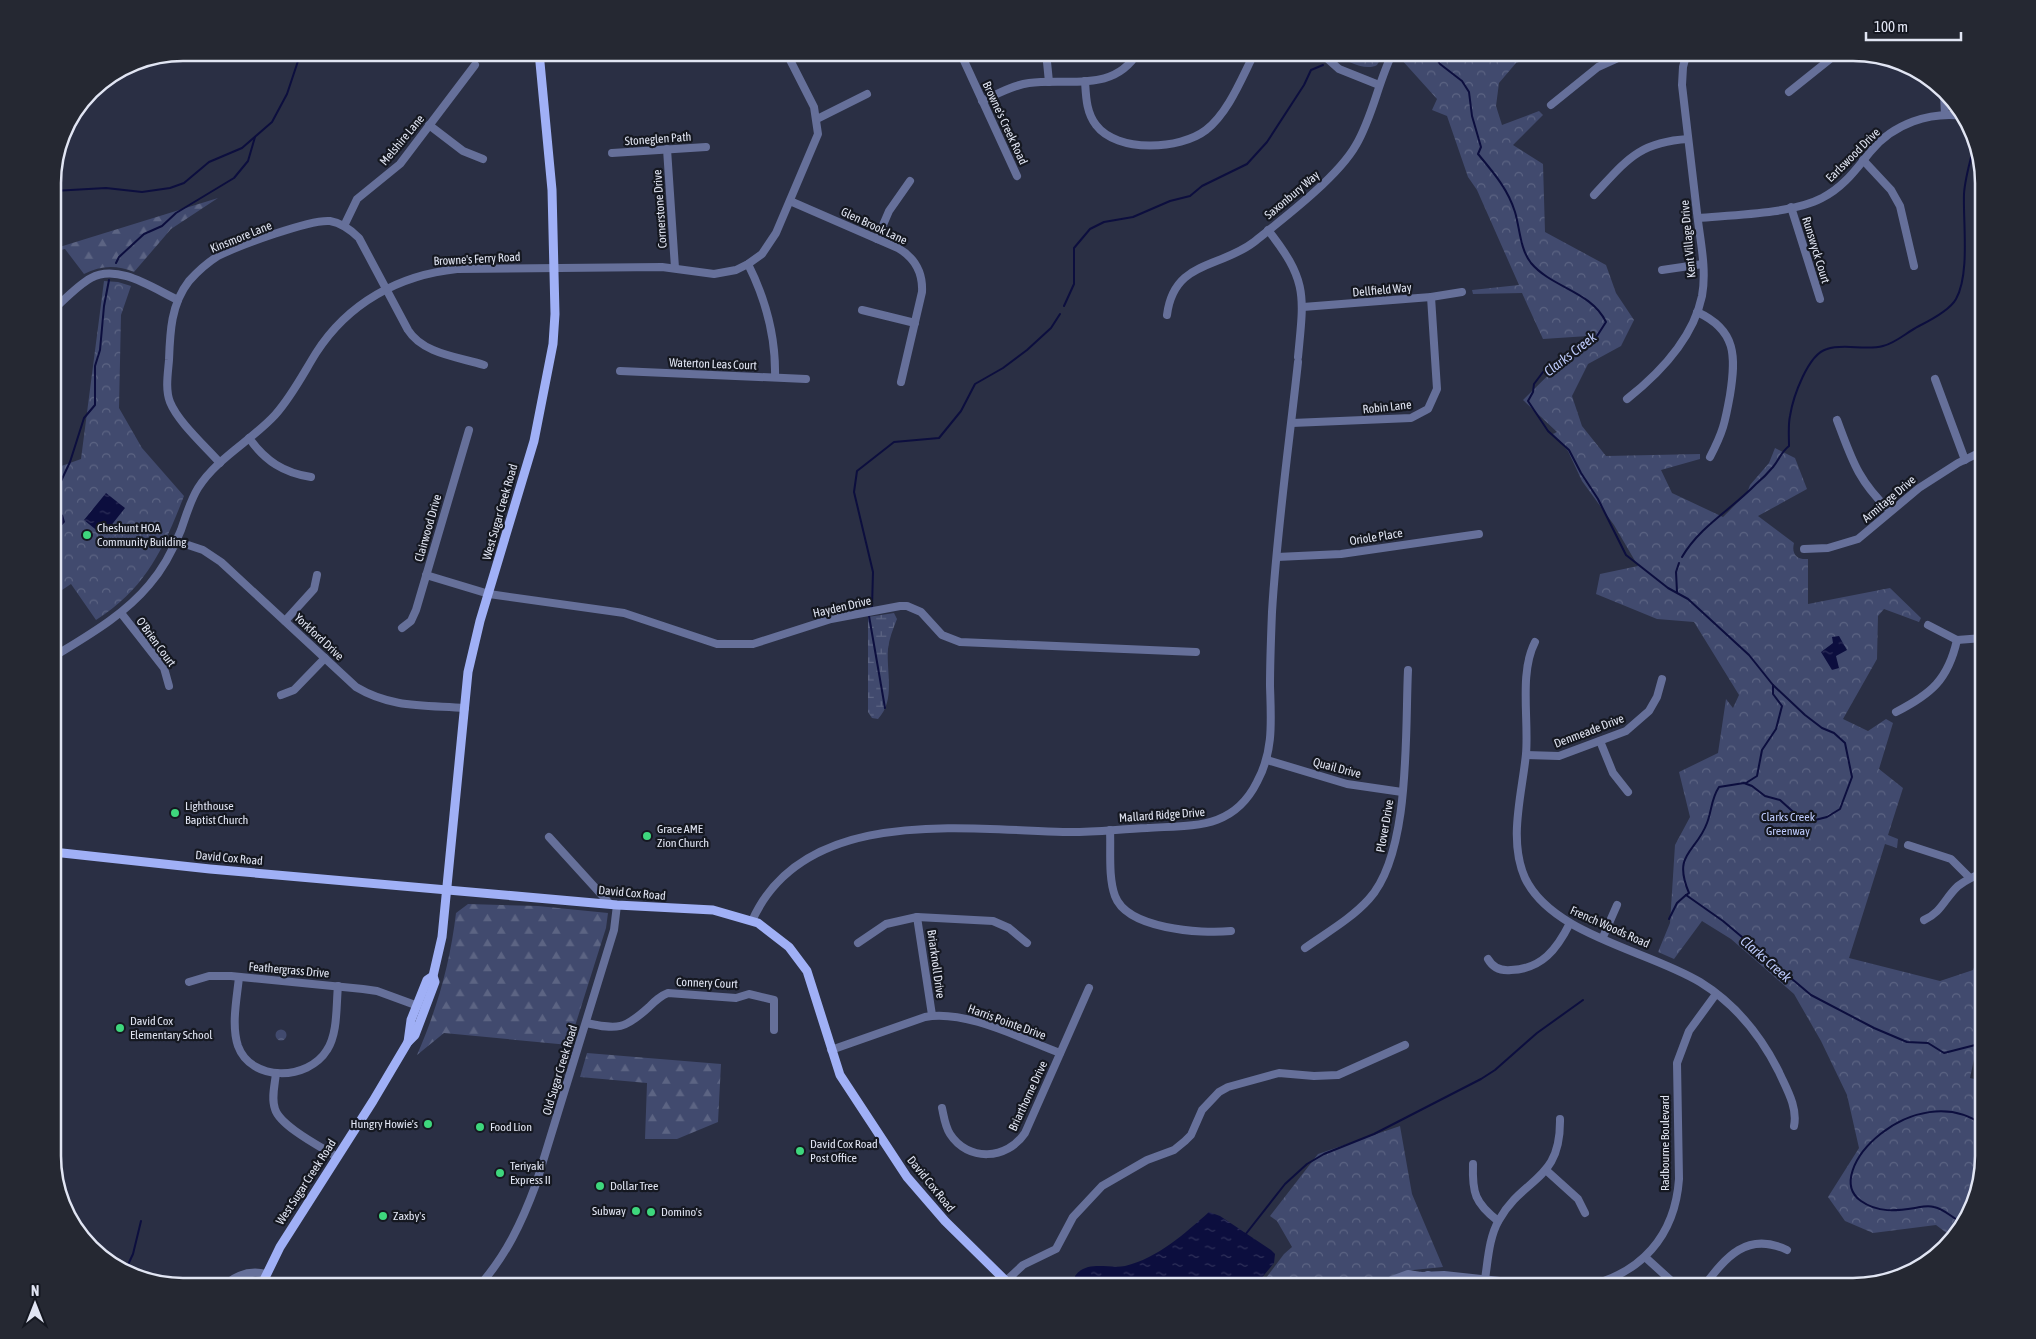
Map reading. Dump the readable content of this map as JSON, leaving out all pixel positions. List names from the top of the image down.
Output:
{
  "streets": {
    "main road": ["West Sugar Creek Road", "David Cox Road"],
    "street": [
      "Browne's Creek Road",
      "Stoneglen Path",
      "Melshire Lane",
      "Earlswood Drive",
      "Saxonbury Way",
      "Cornerstone Drive",
      "Glen Brook Lane",
      "Kinsmore Lane",
      "Kent Village Drive",
      "Runswyck Court",
      "Browne's Ferry Road",
      "Dellfield Way",
      "Waterton Leas Court",
      "Robin Lane",
      "Armitage Drive",
      "Clairwood Drive",
      "Oriole Place",
      "Hayden Drive",
      "Yorkford Drive",
      "O'Brien Court",
      "Denmeade Drive",
      "Quail Drive",
      "Mallard Ridge Drive",
      "Plover Drive",
      "French Woods Road",
      "Briarknoll Drive",
      "Feathergrass Drive",
      "Connery Court",
      "Harris Pointe Drive",
      "Old Sugar Creek Road",
      "Briarthorne Drive",
      "Radbourne Boulevard"
    ]
  },
  "crossings": [
    ["Stoneglen Path", "Cornerstone Drive"],
    ["Melshire Lane", "Kinsmore Lane"],
    ["Earlswood Drive", "Kent Village Drive"],
    ["Earlswood Drive", "Runswyck Court"],
    ["Saxonbury Way", "Mallard Ridge Drive"],
    ["Cornerstone Drive", "Browne's Ferry Road"],
    ["Glen Brook Lane", "Browne's Ferry Road"],
    ["Kinsmore Lane", "Browne's Ferry Road"],
    ["Browne's Ferry Road", "West Sugar Creek Road"],
    ["Browne's Ferry Road", "Yorkford Drive"],
    ["Browne's Ferry Road", "O'Brien Court"],
    ["Dellfield Way", "Robin Lane"],
    ["Dellfield Way", "Mallard Ridge Drive"],
    ["Robin Lane", "Mallard Ridge Drive"],
    ["West Sugar Creek Road", "Hayden Drive"],
    ["West Sugar Creek Road", "Yorkford Drive"],
    ["West Sugar Creek Road", "David Cox Road"],
    ["West Sugar Creek Road", "Feathergrass Drive"],
    ["Clairwood Drive", "Hayden Drive"],
    ["Oriole Place", "Mallard Ridge Drive"],
    ["Denmeade Drive", "French Woods Road"],
    ["Quail Drive", "Mallard Ridge Drive"],
    ["Quail Drive", "Plover Drive"],
    ["Mallard Ridge Drive", "David Cox Road"],
    ["David Cox Road", "Harris Pointe Drive"],
    ["David Cox Road", "Old Sugar Creek Road"],
    ["French Woods Road", "Radbourne Boulevard"],
    ["Briarknoll Drive", "Harris Pointe Drive"],
    ["Connery Court", "Old Sugar Creek Road"],
    ["Harris Pointe Drive", "Briarthorne Drive"]
  ],
  "water": ["Clarks Creek"],
  "parks": ["Clarks Creek Greenway"],
  "places": [
    "Cheshunt HOA Community Building",
    "Lighthouse Baptist Church",
    "Grace AME Zion Church",
    "David Cox Elementary School",
    "Hungry Howie's",
    "Food Lion",
    "David Cox Road Post Office",
    "Teriyaki Express II",
    "Dollar Tree",
    "Subway",
    "Domino's",
    "Zaxby's"
  ],
  "scale_bar": "100 m",
  "north": "top"
}
